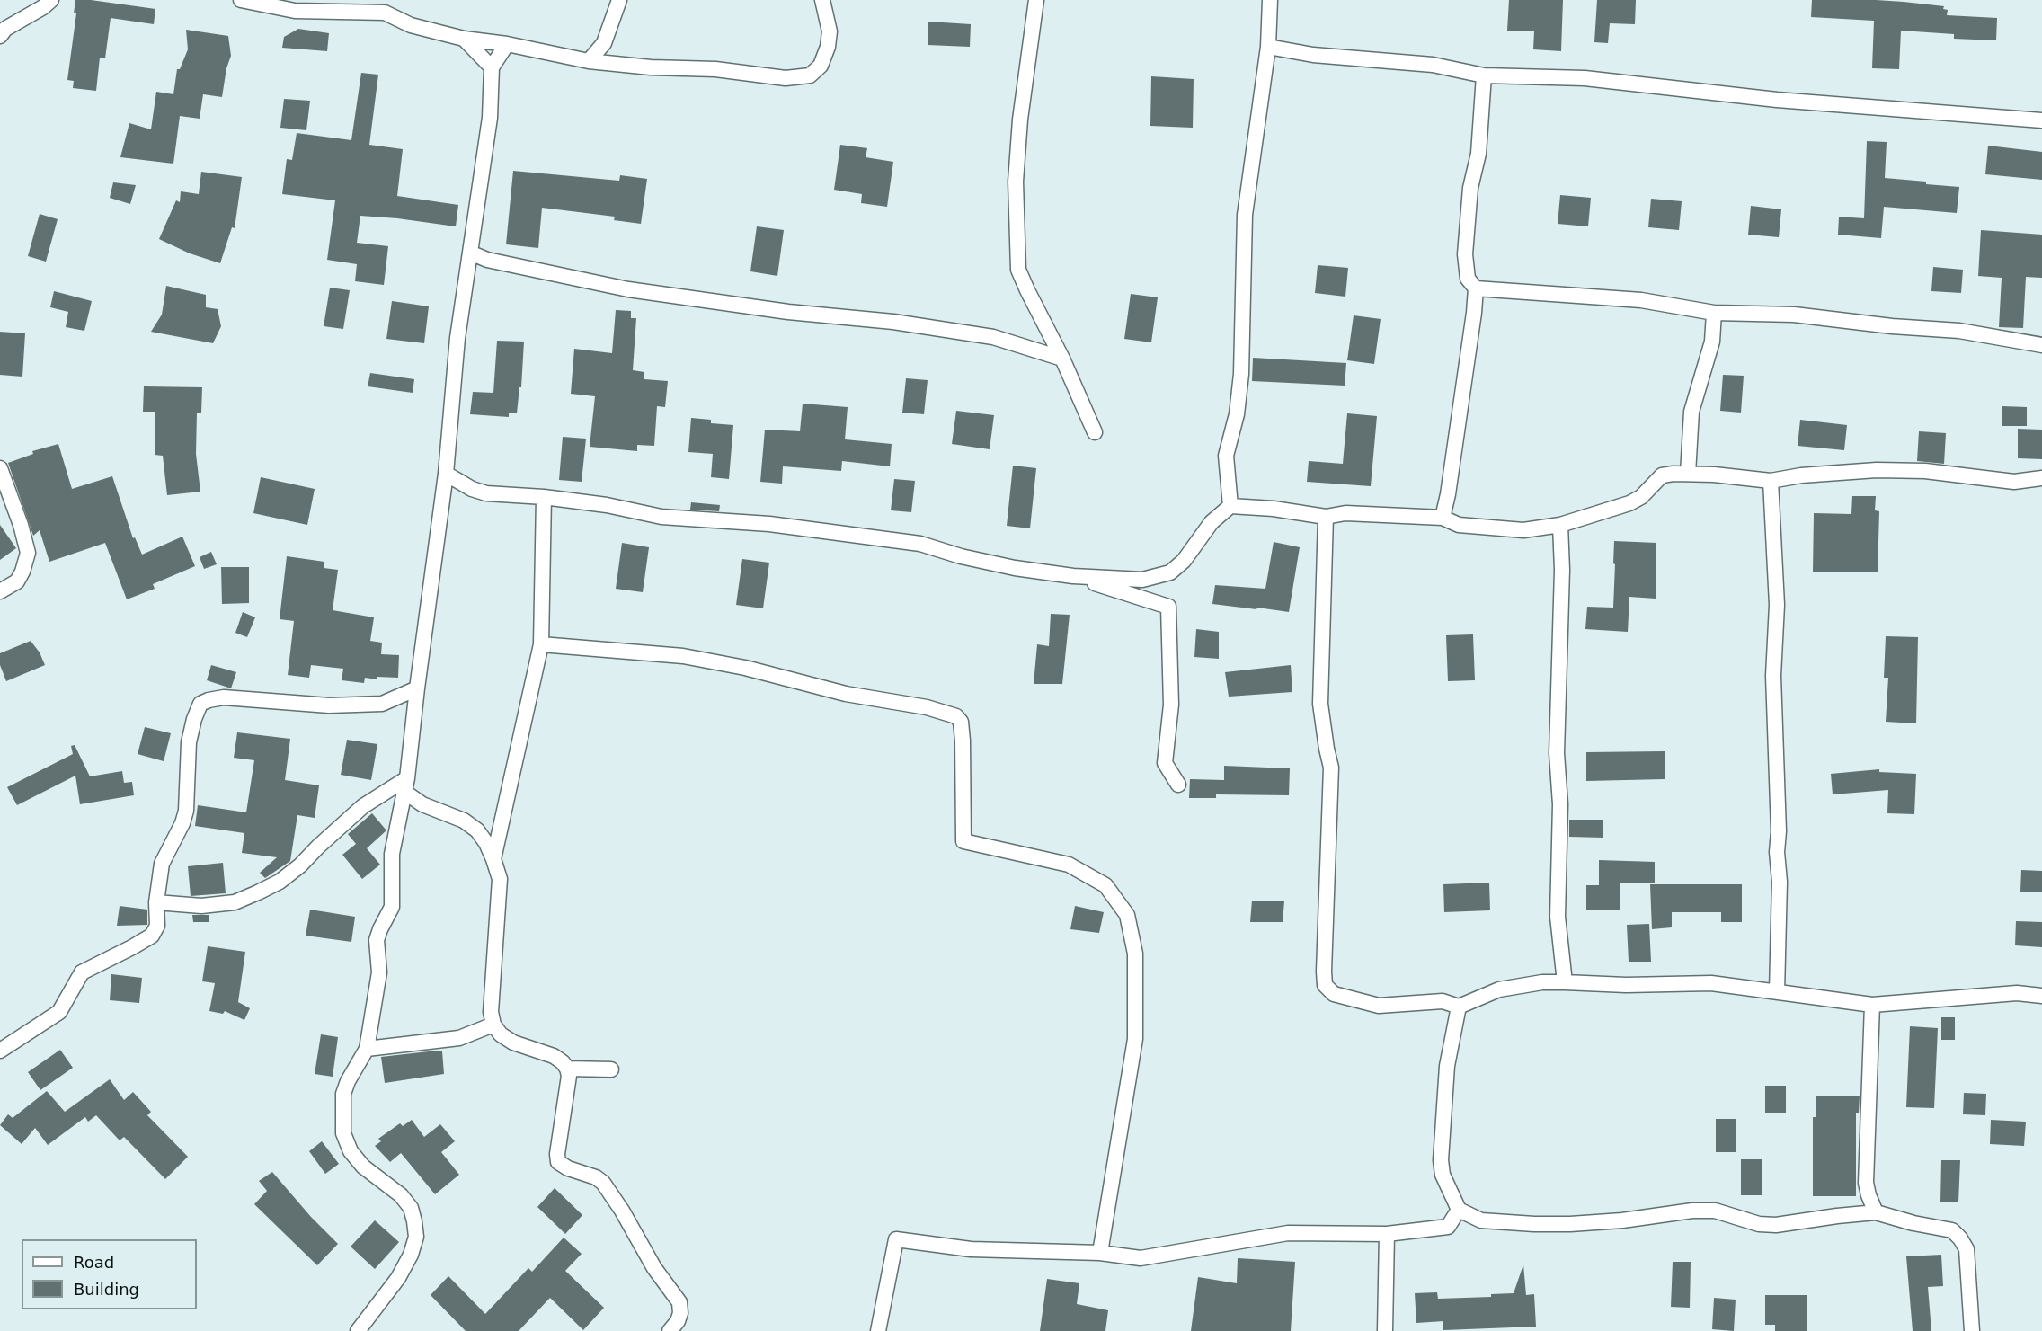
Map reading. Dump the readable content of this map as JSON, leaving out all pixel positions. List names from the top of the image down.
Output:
{
  "legend": ["Road", "Building"]
}
